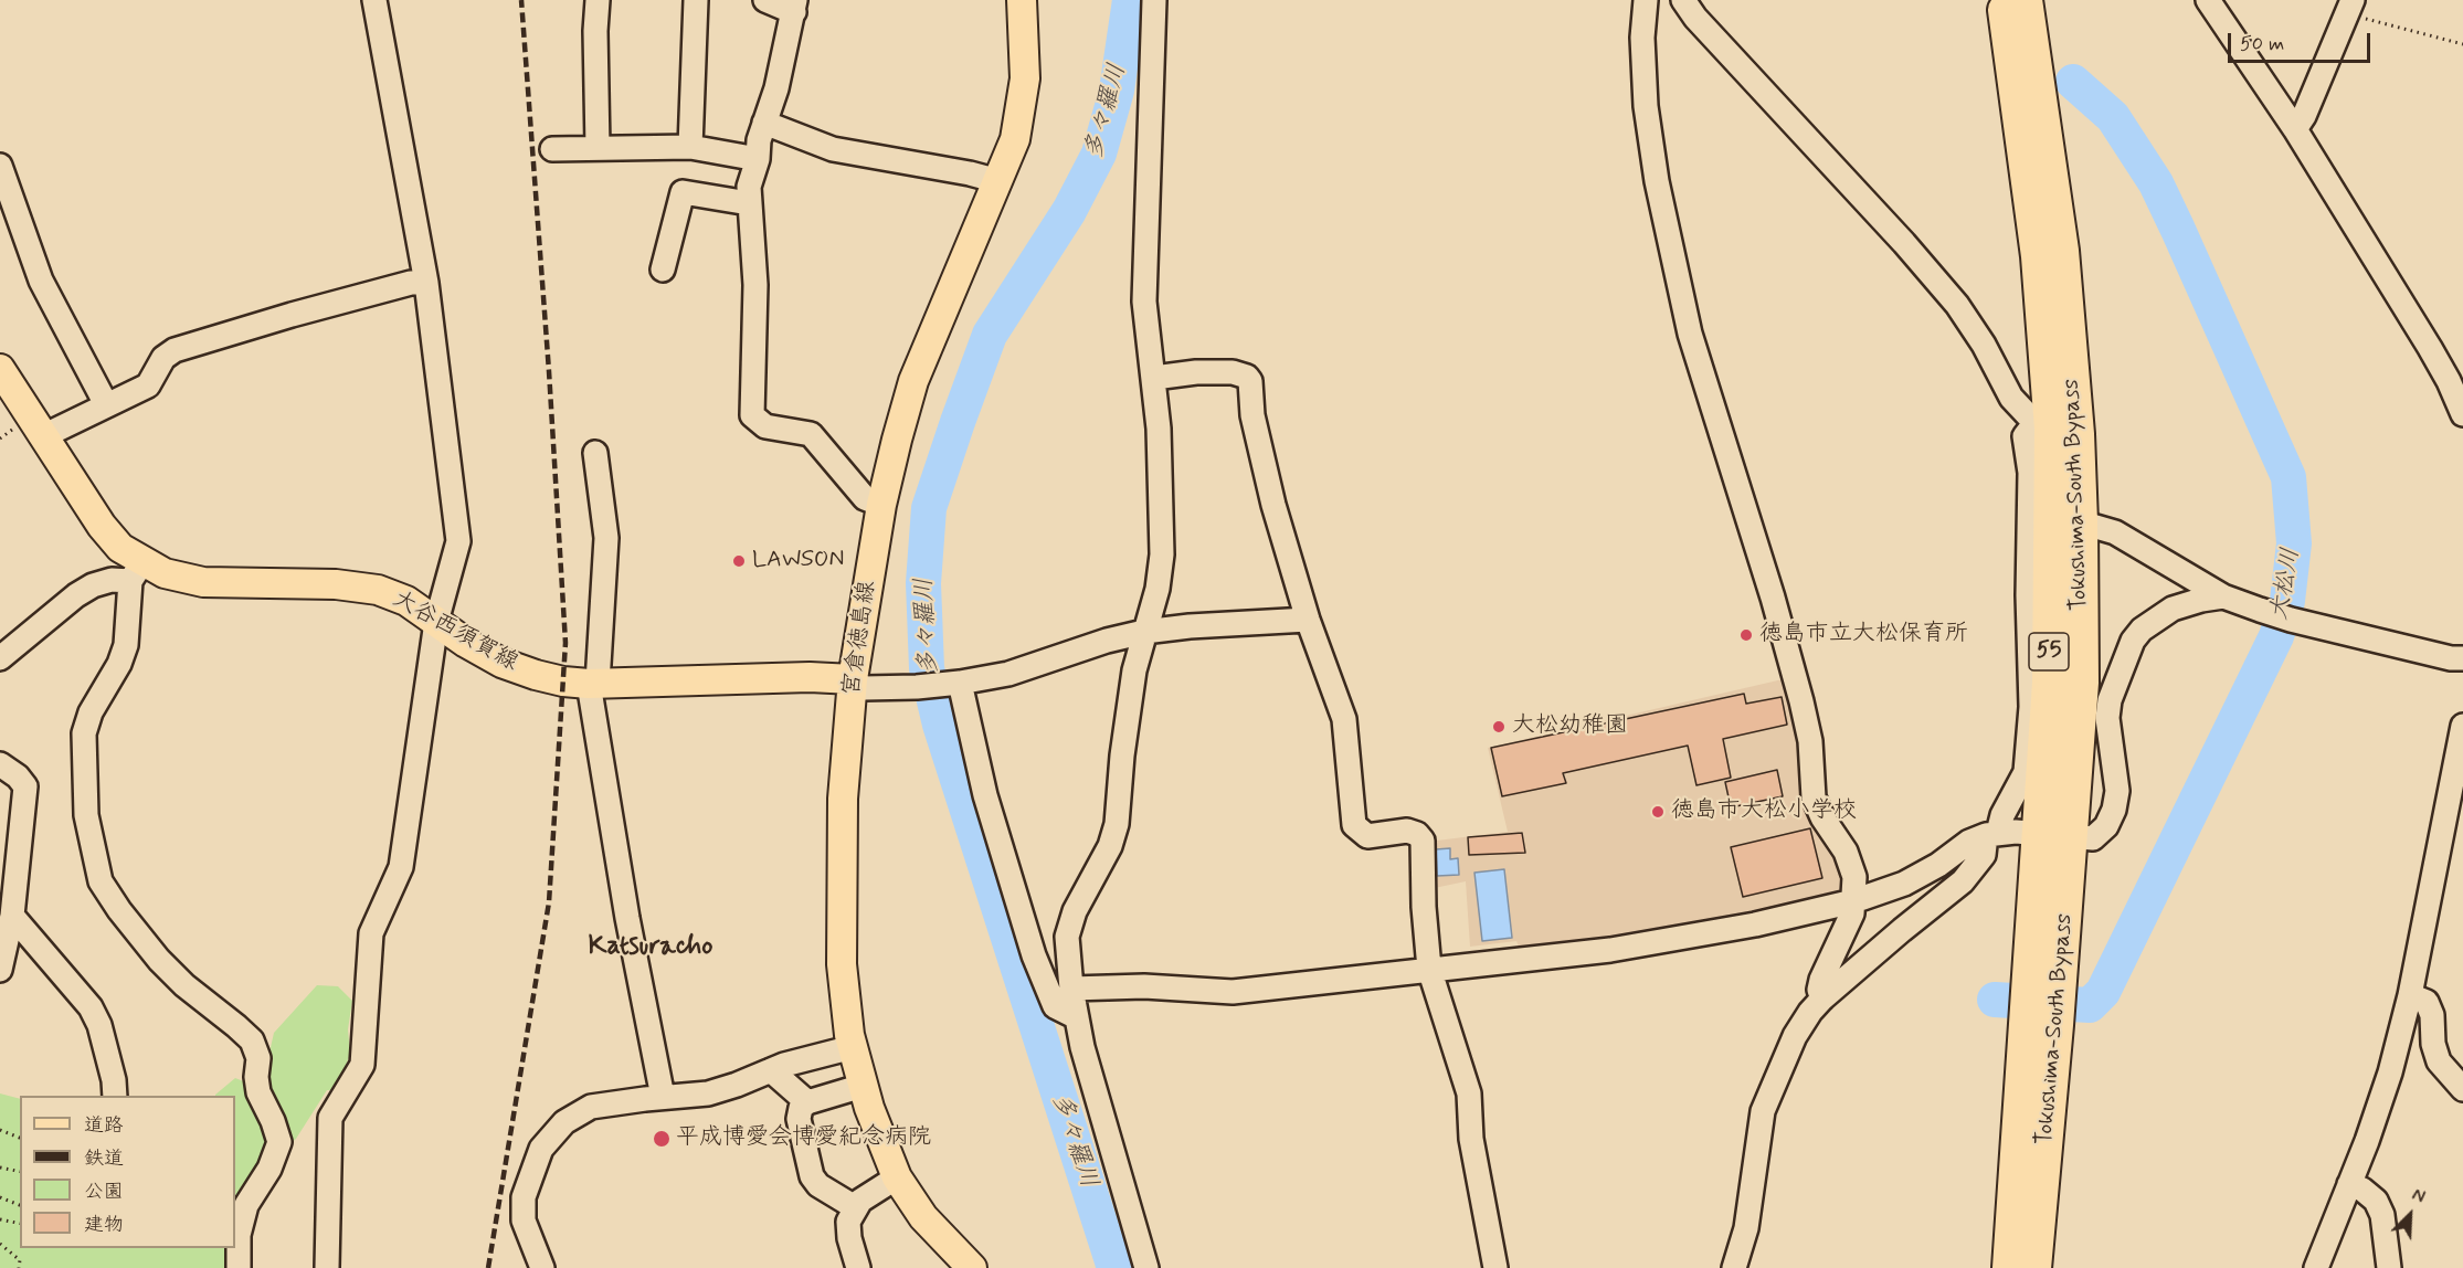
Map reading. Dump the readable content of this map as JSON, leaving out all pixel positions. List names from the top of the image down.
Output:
{
  "streets": {
    "highway": ["Tokushima-South Bypass", "55"],
    "main road": ["大谷西須賀線", "宮倉徳島線"]
  },
  "crossings": [
    ["大谷西須賀線", "宮倉徳島線"]
  ],
  "districts": ["Katsuracho"],
  "water": ["多々羅川", "大松川"],
  "places": [
    "LAWSON",
    "徳島市立大松保育所",
    "大松幼稚園",
    "徳島市大松小学校",
    "平成博愛会博愛紀念病院"
  ],
  "legend": [
    "道路",
    "鉄道",
    "公園",
    "建物"
  ],
  "scale_bar": "50 m",
  "north": "top right"
}
